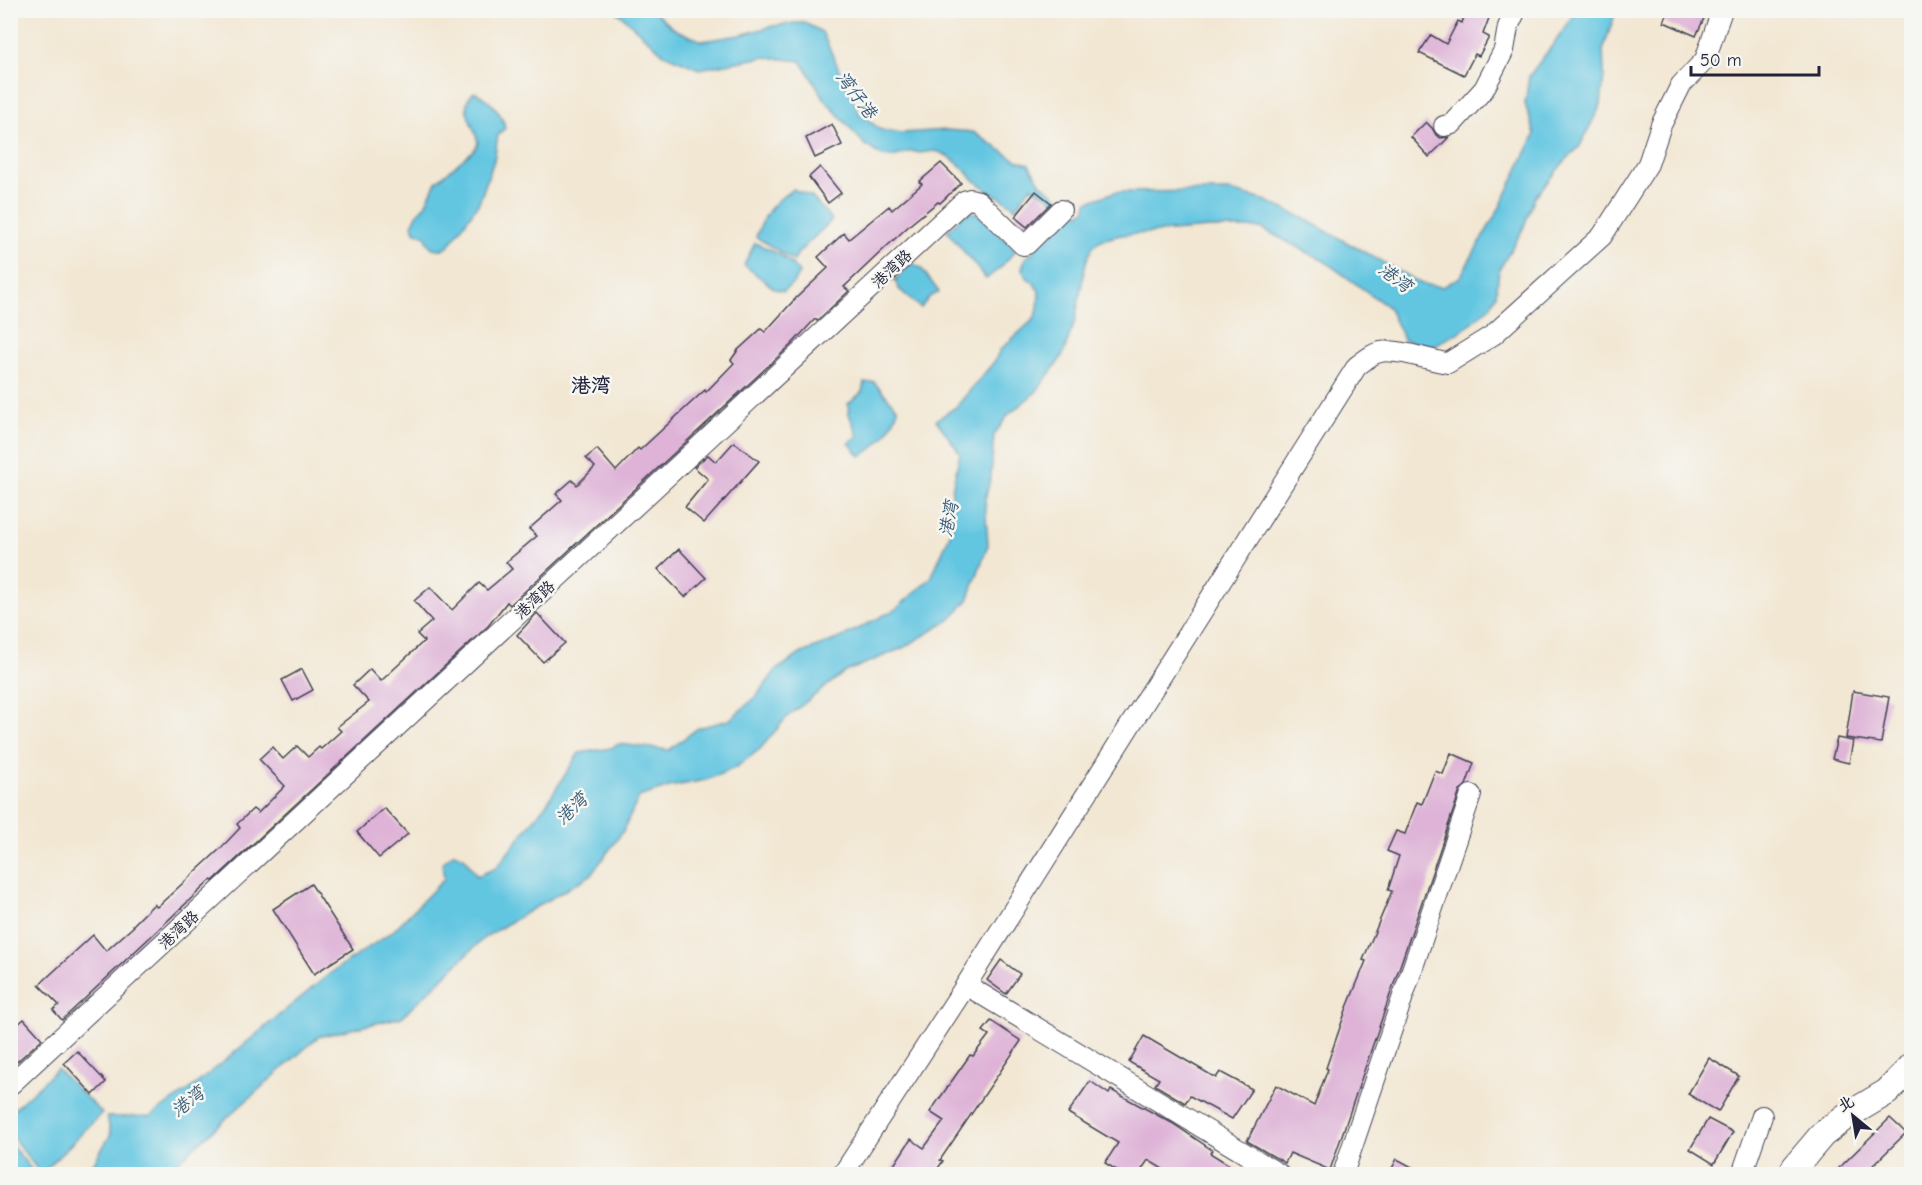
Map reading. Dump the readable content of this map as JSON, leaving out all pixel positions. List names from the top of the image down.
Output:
{
  "streets": {
    "street": ["港湾路"]
  },
  "districts": ["港湾"],
  "water": ["湾仔港", "港湾"],
  "scale_bar": "50 m",
  "north": "top left"
}
